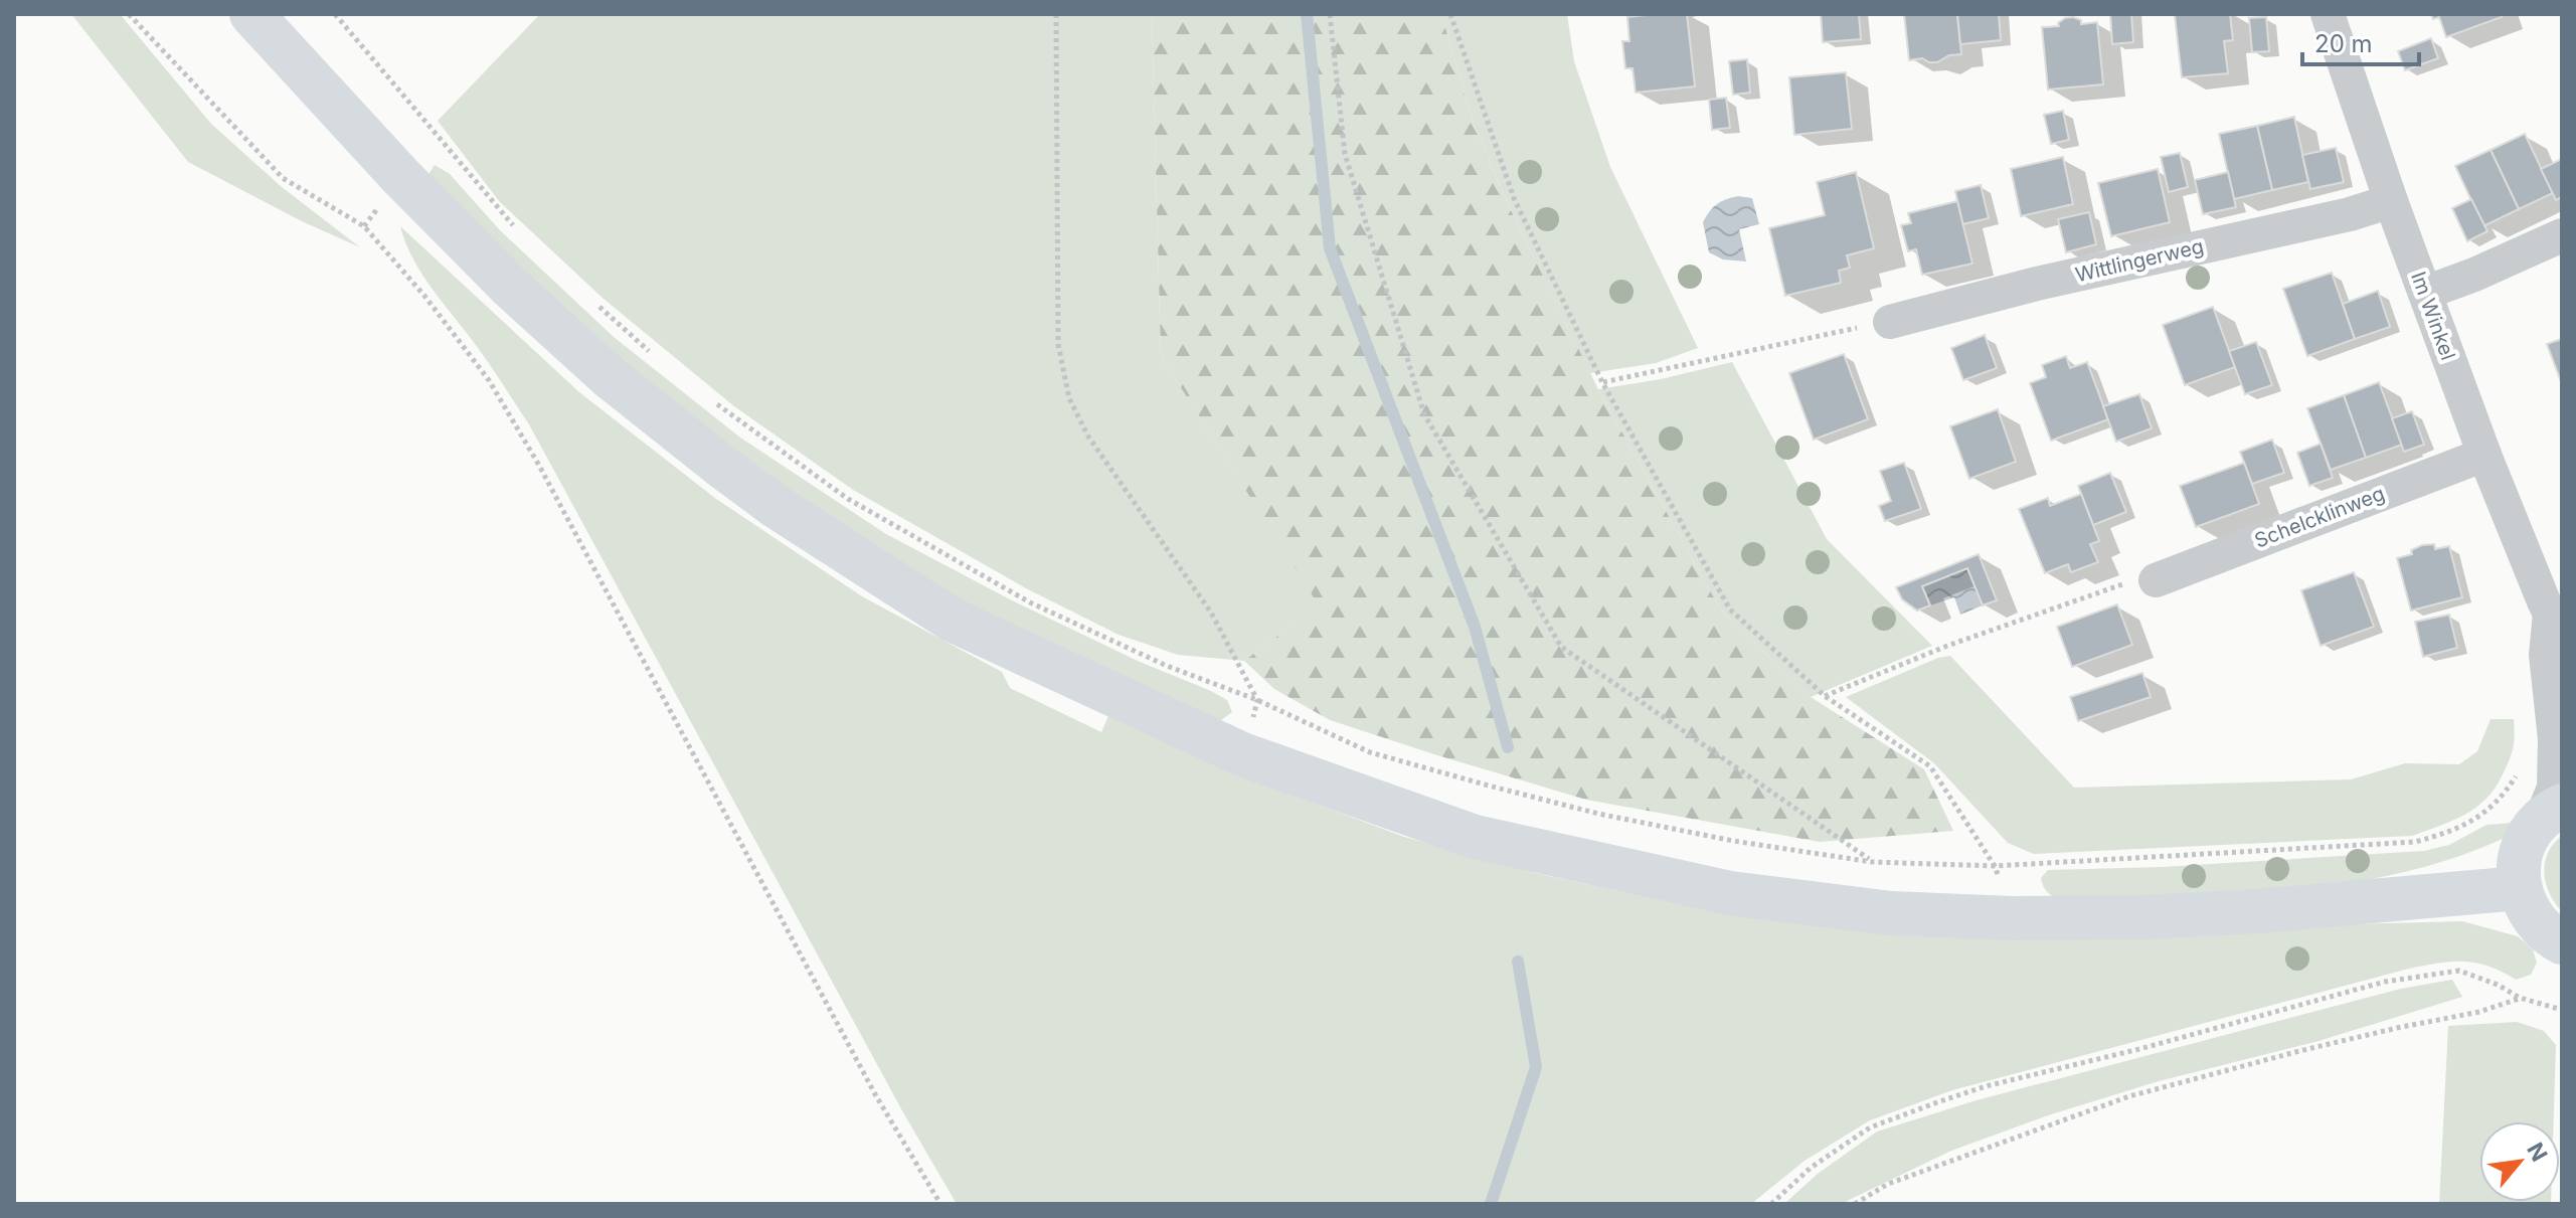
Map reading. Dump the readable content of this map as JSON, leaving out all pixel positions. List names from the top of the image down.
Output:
{
  "streets": {
    "street": ["Wittlingerweg", "Im Winkel", "Schelcklinweg"]
  },
  "crossings": [
    ["Wittlingerweg", "Im Winkel"],
    ["Im Winkel", "Schelcklinweg"]
  ],
  "scale_bar": "20 m",
  "north": "top right"
}
